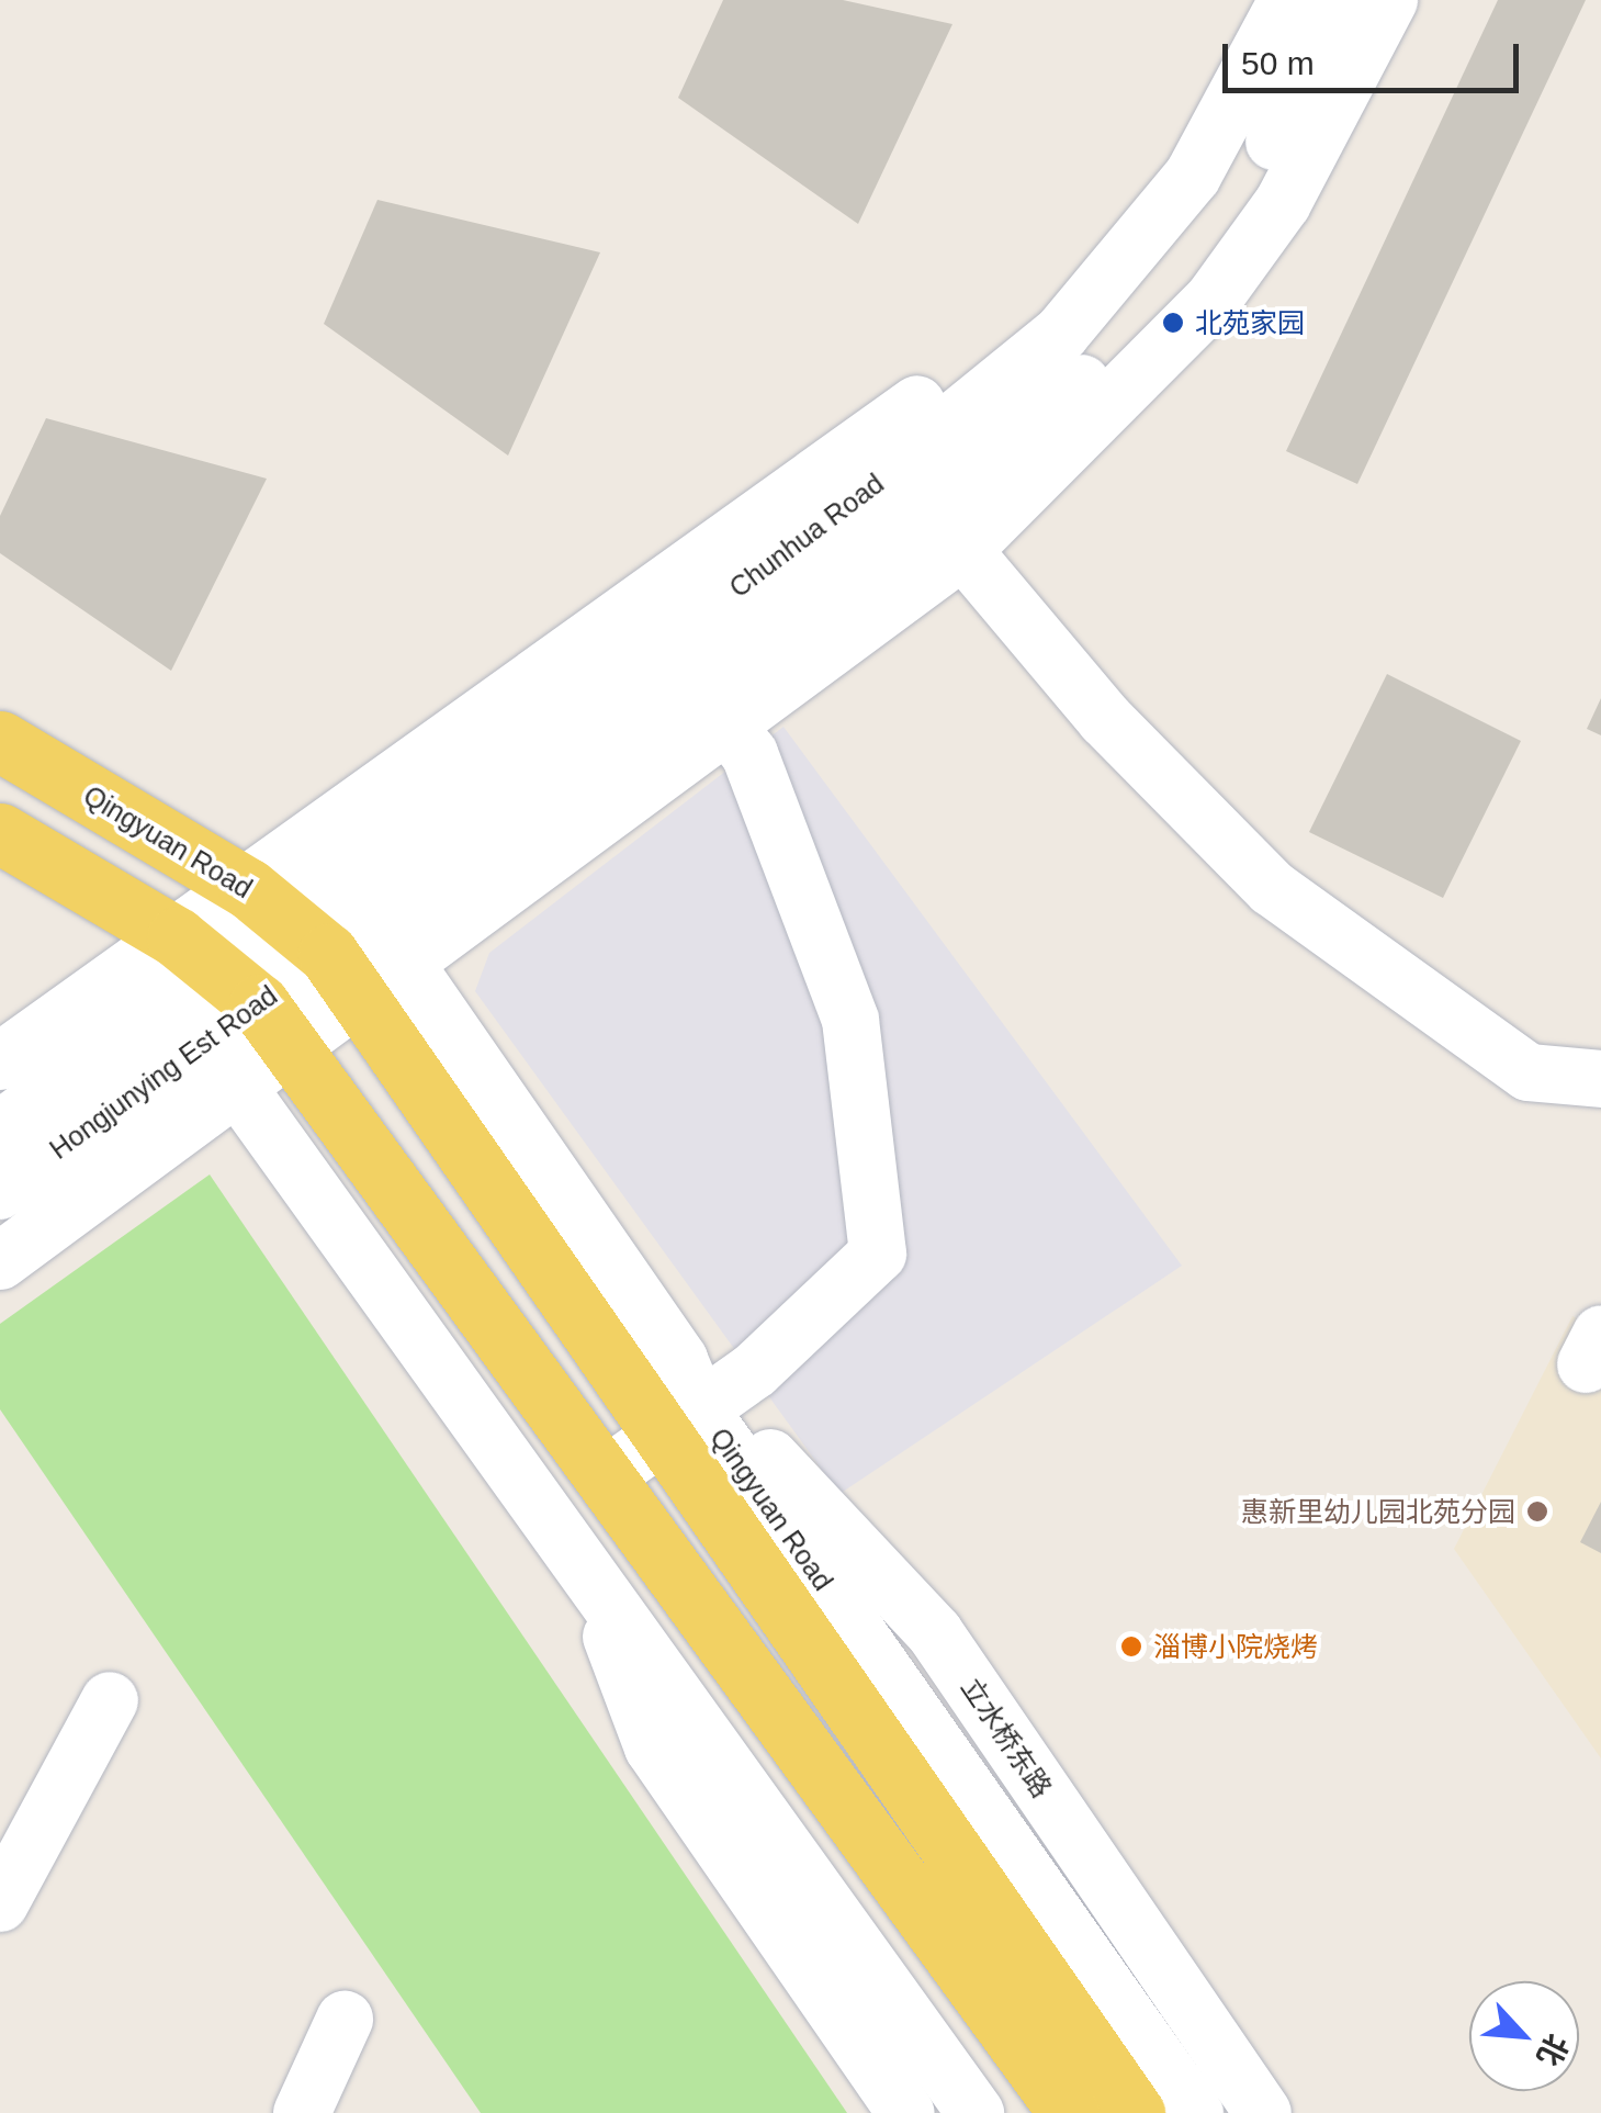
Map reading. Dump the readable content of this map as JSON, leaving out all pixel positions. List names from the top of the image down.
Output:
{
  "streets": {
    "main road": ["Qingyuan Road"],
    "street": ["Chunhua Road", "Hongjunying Est Road", "立水桥东路"]
  },
  "crossings": [
    ["Chunhua Road", "Qingyuan Road"],
    ["Chunhua Road", "Hongjunying Est Road"],
    ["Qingyuan Road", "立水桥东路"]
  ],
  "places": ["北苑家园", "惠新里幼儿园北苑分园", "淄博小院烧烤"],
  "scale_bar": "50 m",
  "north": "bottom right"
}
